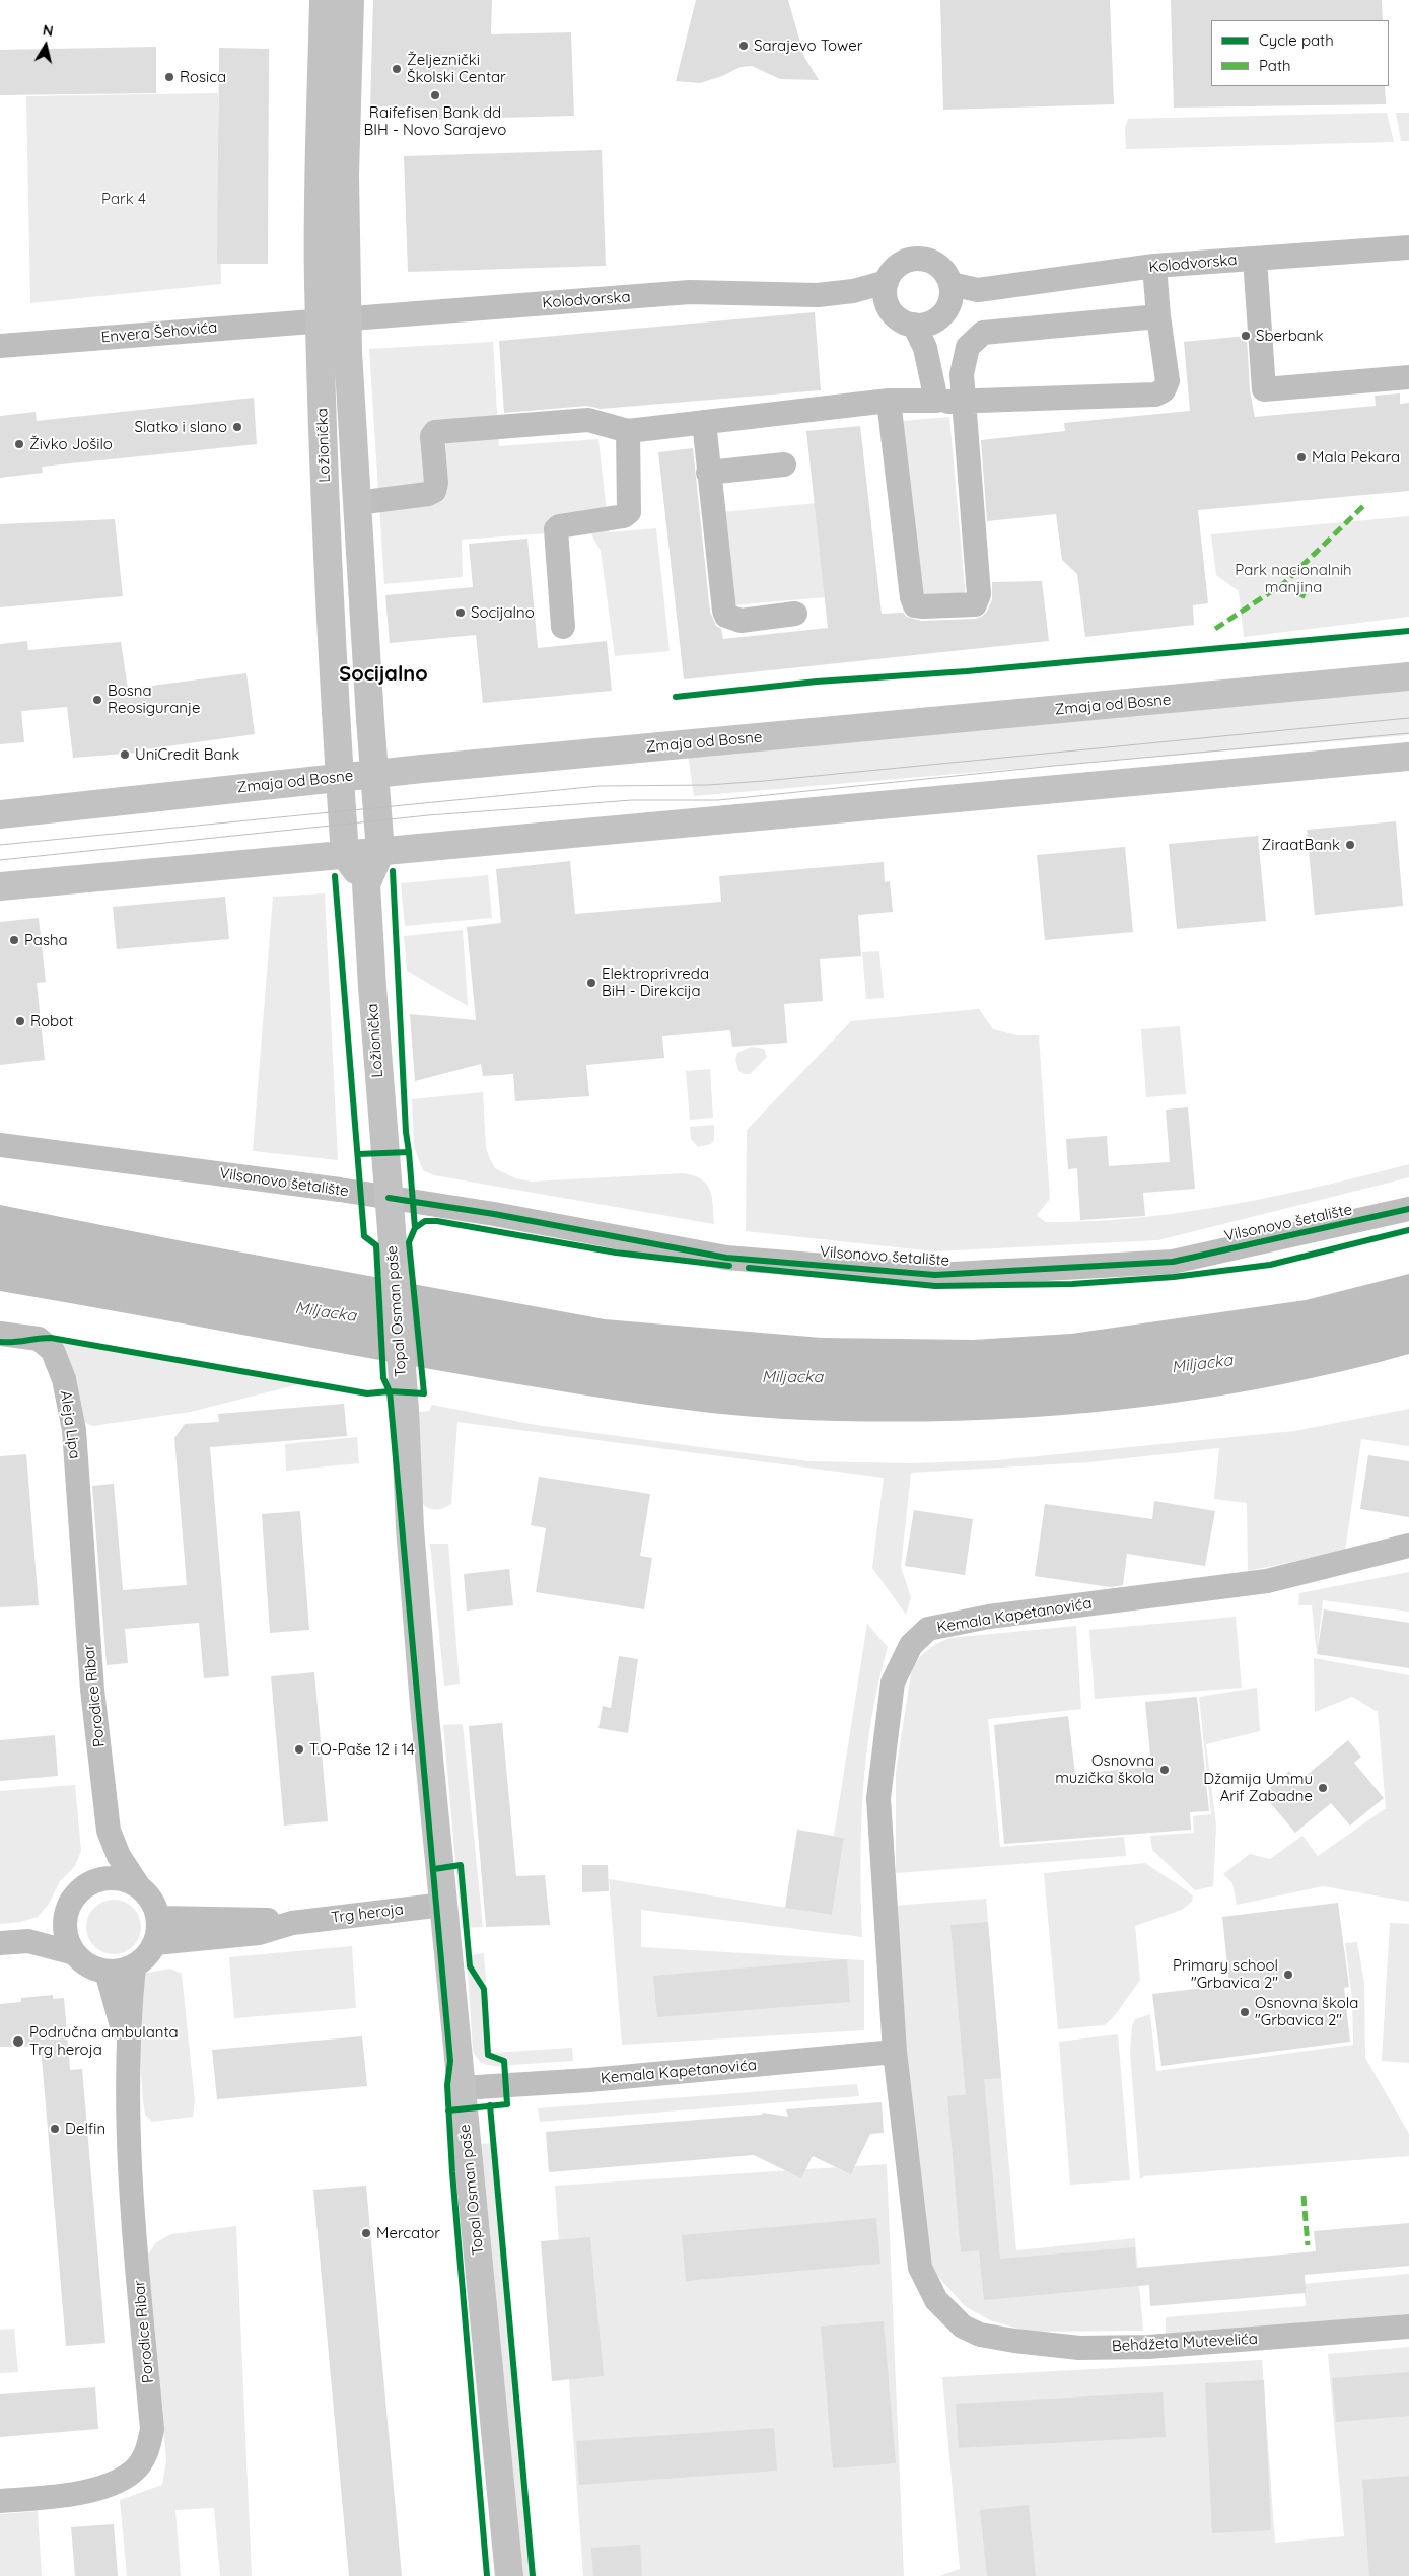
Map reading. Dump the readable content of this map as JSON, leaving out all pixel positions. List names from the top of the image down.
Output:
{
  "streets": {
    "street": [
      "Kolodvorska",
      "Envera Šehovića",
      "Ložionička",
      "Zmaja od Bosne",
      "Vilsonovo šetalište",
      "Topal Osman paše",
      "Aleja Lipa",
      "Kemala Kapetanovića",
      "Porodice Ribar",
      "Trg heroja",
      "Behdžeta Mutevelića"
    ]
  },
  "crossings": [
    ["Kolodvorska", "Envera Šehovića"],
    ["Kolodvorska", "Ložionička"],
    ["Envera Šehovića", "Ložionička"],
    ["Ložionička", "Zmaja od Bosne"],
    ["Ložionička", "Vilsonovo šetalište"],
    ["Ložionička", "Topal Osman paše"],
    ["Vilsonovo šetalište", "Topal Osman paše"],
    ["Topal Osman paše", "Kemala Kapetanovića"],
    ["Topal Osman paše", "Trg heroja"],
    ["Aleja Lipa", "Porodice Ribar"],
    ["Kemala Kapetanovića", "Behdžeta Mutevelića"],
    ["Porodice Ribar", "Trg heroja"]
  ],
  "districts": ["Socijalno"],
  "water": ["Miljacka"],
  "parks": ["Park 4", "Park nacionalnih manjina"],
  "places": [
    "Sarajevo Tower",
    "Željeznički Školski Centar",
    "Rosica",
    "Raifefisen Bank dd BIH - Novo Sarajevo",
    "Sberbank",
    "Slatko i slano",
    "Živko Jošilo",
    "Mala Pekara",
    "Socijalno",
    "Bosna Reosiguranje",
    "UniCredit Bank",
    "ZiraatBank",
    "Pasha",
    "Elektroprivreda BiH - Direkcija",
    "Robot",
    "T.O-Paše 12 i 14",
    "Osnovna muzička škola",
    "Džamija Ummu Arif Zabadne",
    "Primary school \"Grbavica 2\"",
    "Osnovna škola \"Grbavica 2\"",
    "Područna ambulanta Trg heroja",
    "Delfin",
    "Mercator"
  ],
  "legend": ["Cycle path", "Path"],
  "north": "top"
}
